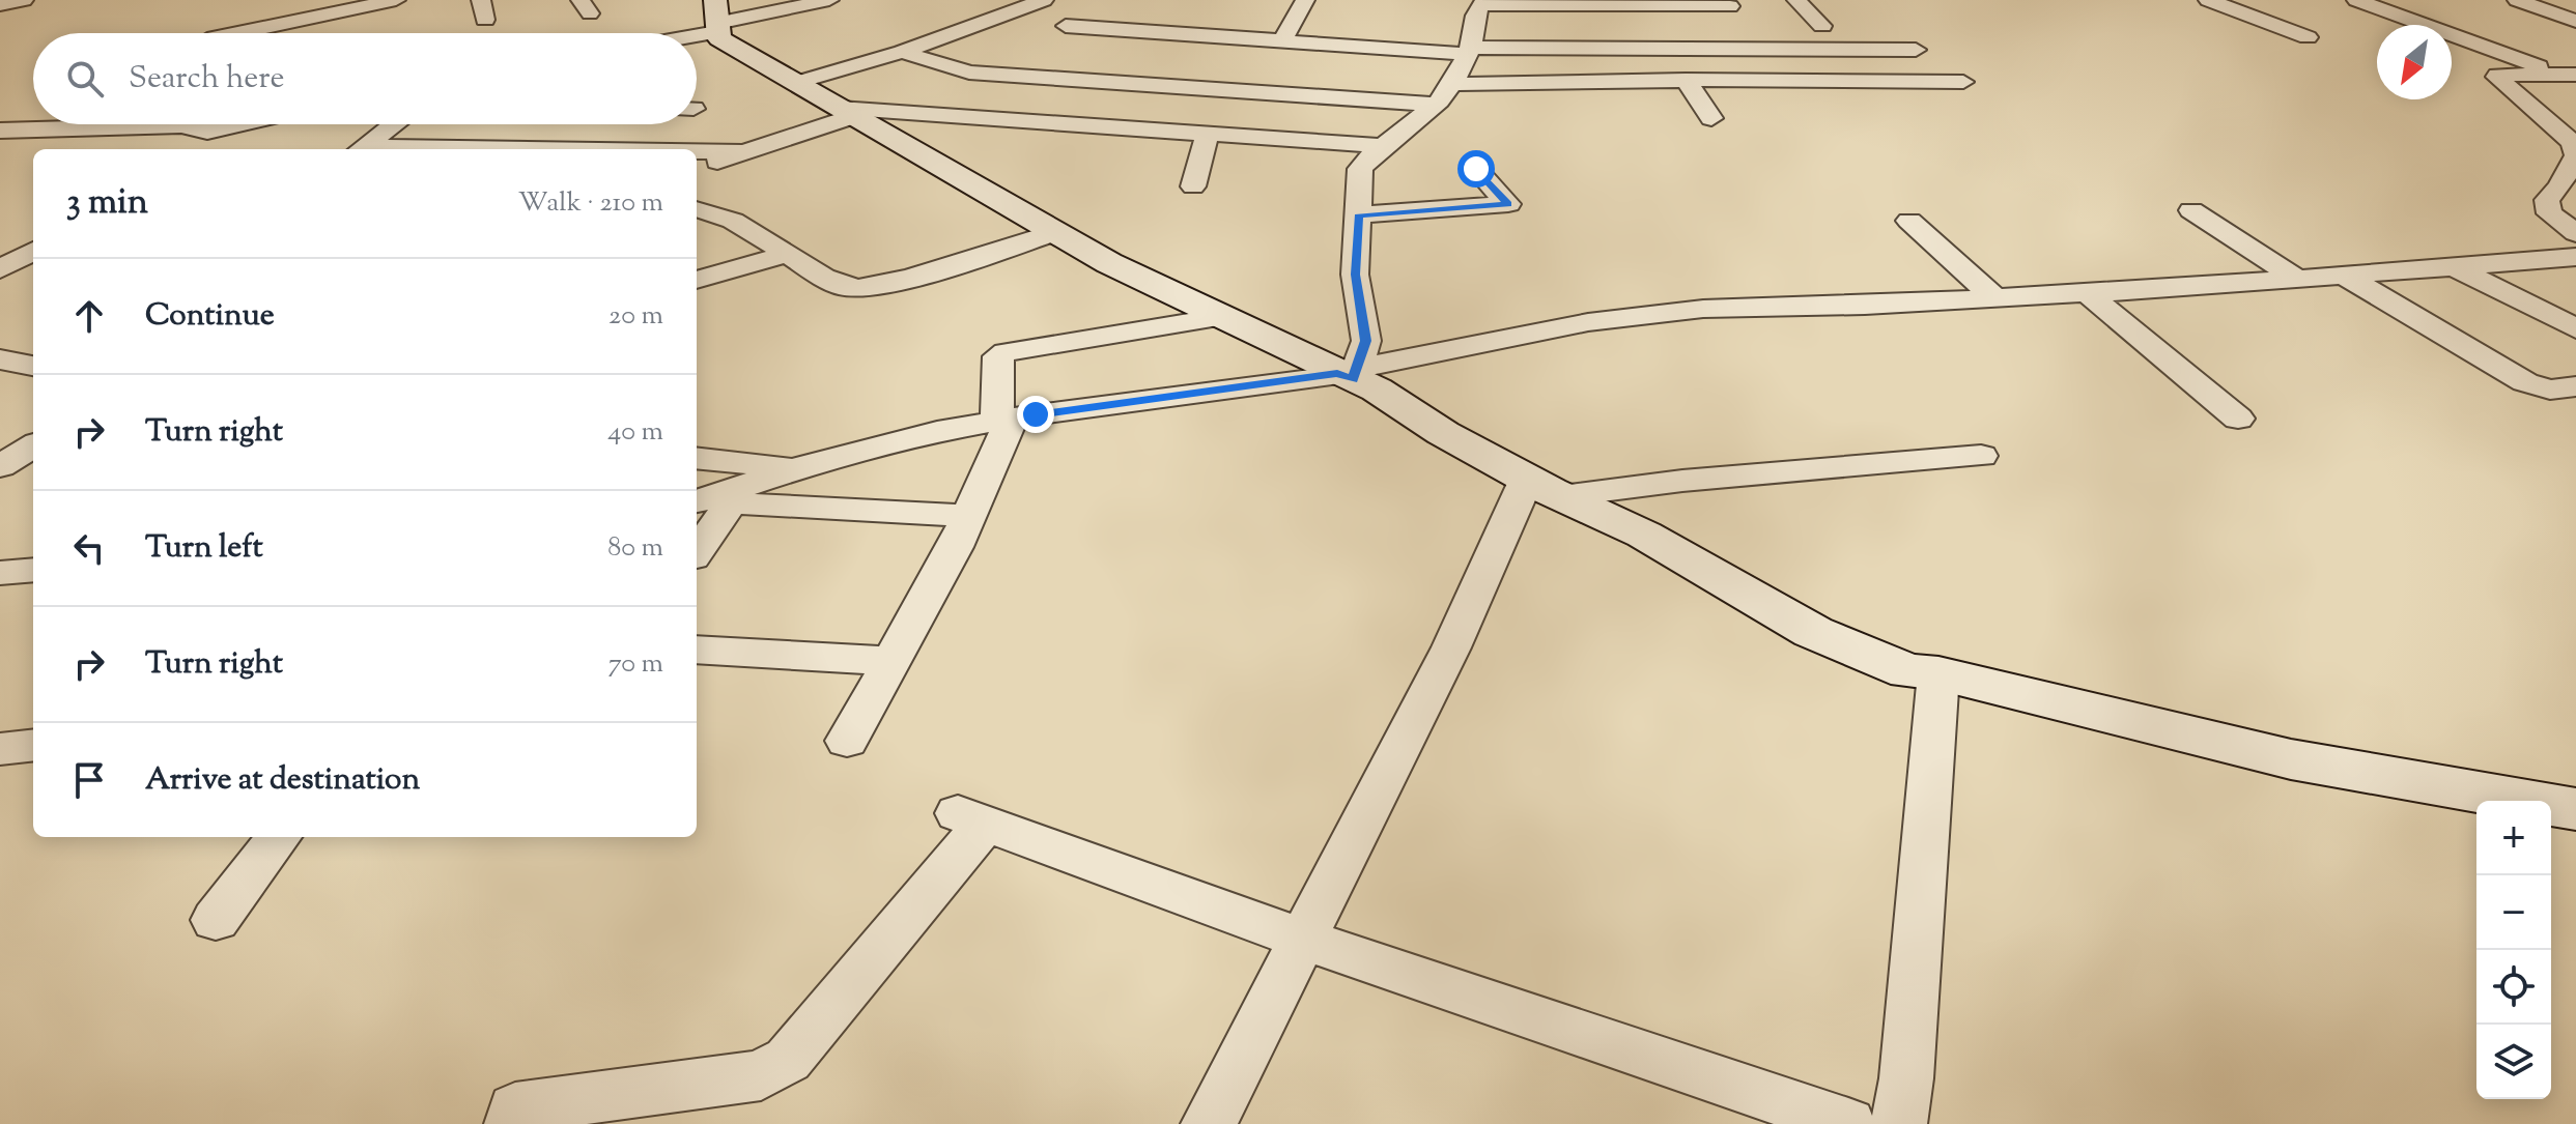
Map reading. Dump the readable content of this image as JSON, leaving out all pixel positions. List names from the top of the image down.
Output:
{
  "north": "bottom left",
  "page": {
    "search": "Search here",
    "heading": ["3 min", "Walk · 210 m"],
    "list": [
      ["Continue", "20 m"],
      ["Turn right", "40 m"],
      ["Turn left", "80 m"],
      ["Turn right", "70 m"],
      "Arrive at destination"
    ],
    "map_buttons": ["+", "−"]
  }
}
